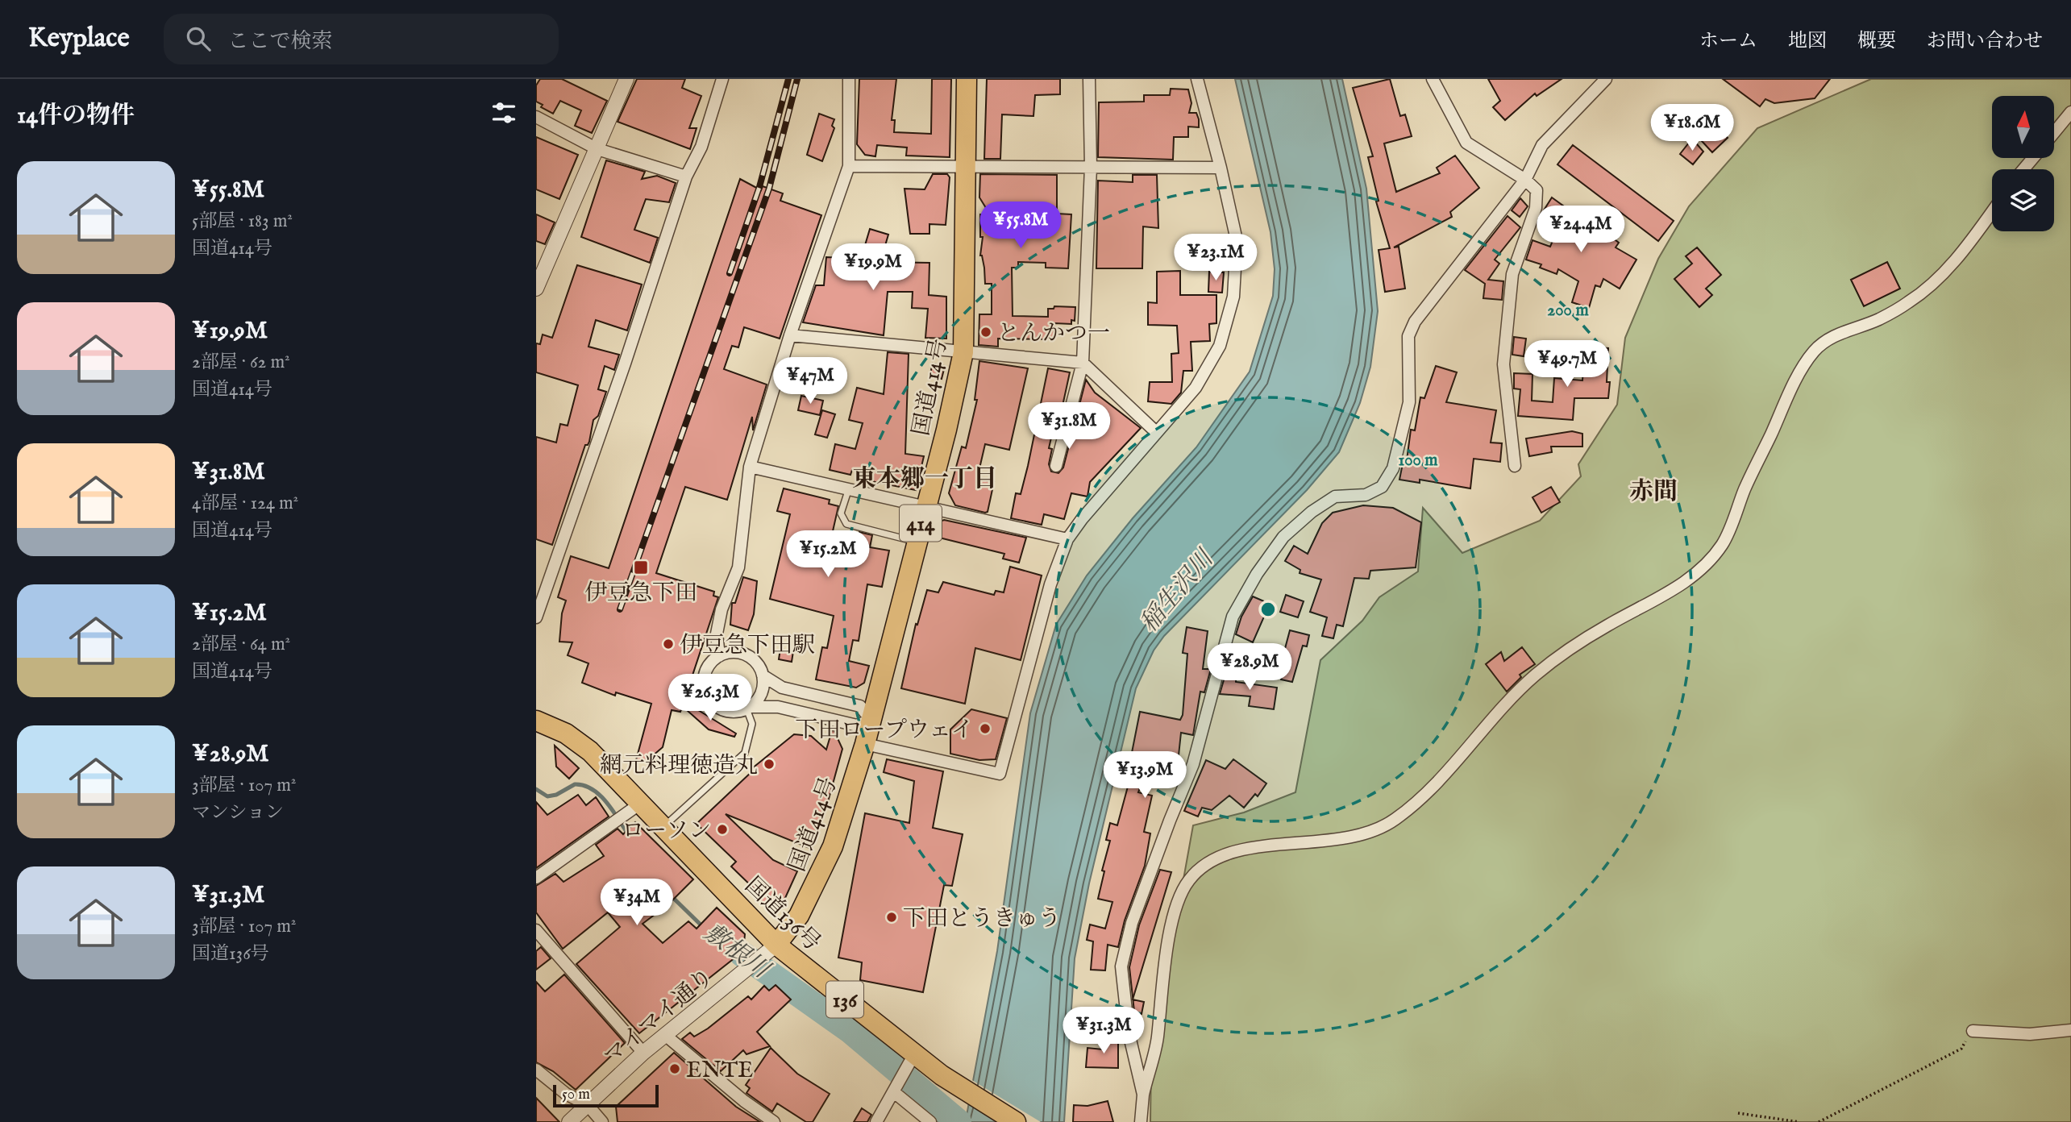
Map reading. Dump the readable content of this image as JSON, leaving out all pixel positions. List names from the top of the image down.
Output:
{
  "streets": {
    "highway": [
      "国道414号",
      "414",
      "国道136号",
      "136"
    ],
    "street": ["マイマイ通り"]
  },
  "crossings": [
    ["国道414号", "国道136号"],
    ["国道414号", "マイマイ通り"],
    ["国道136号", "マイマイ通り"]
  ],
  "districts": ["東本郷一丁目", "赤間"],
  "water": ["稲生沢川", "敷根川"],
  "places": {
    "other": [
      "とんかつ一",
      "伊豆急下田駅",
      "下田ロープウェイ",
      "網元料理徳造丸",
      "ローソン",
      "下田とうきゅう",
      "ENTE"
    ],
    "transit": ["伊豆急下田"]
  },
  "scale_bar": "50 m",
  "north": "top",
  "page": {
    "header": "Keyplace",
    "search": "ここで検索",
    "nav": [
      "ホーム",
      "地図",
      "概要",
      "お問い合わせ"
    ],
    "heading": "14件の物件",
    "price": [
      "¥18.6M",
      "¥55.8M",
      "¥24.4M",
      "¥23.1M",
      "¥19.9M",
      "¥49.7M",
      "¥47M",
      "¥31.8M",
      "¥15.2M",
      "¥28.9M",
      "¥26.3M",
      "¥13.9M",
      "¥34M",
      "¥31.3M"
    ],
    "list": [
      {
        "name": "¥55.8M",
        "note": "5部屋 · 183 m² · 国道414号"
      },
      {
        "name": "¥19.9M",
        "note": "2部屋 · 62 m² · 国道414号"
      },
      {
        "name": "¥31.8M",
        "note": "4部屋 · 124 m² · 国道414号"
      },
      {
        "name": "¥15.2M",
        "note": "2部屋 · 64 m² · 国道414号"
      },
      {
        "name": "¥28.9M",
        "note": "3部屋 · 107 m² · マンション"
      },
      {
        "name": "¥31.3M",
        "note": "3部屋 · 107 m² · 国道136号"
      }
    ],
    "scale": "50 m"
  },
  "rings": ["200 m", "100 m"]
}
